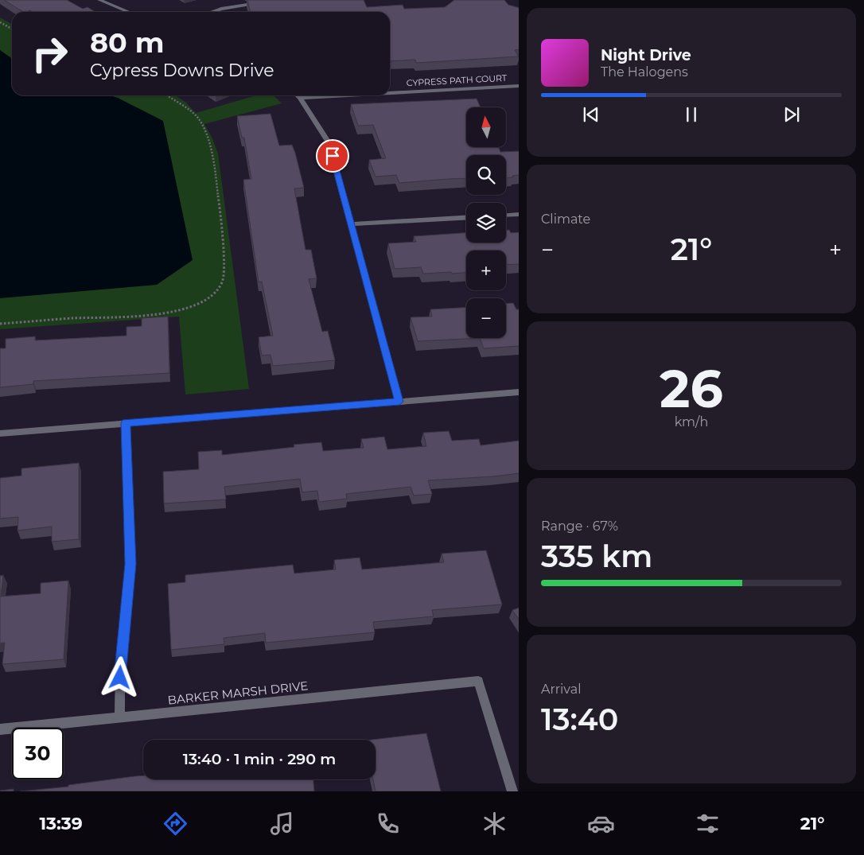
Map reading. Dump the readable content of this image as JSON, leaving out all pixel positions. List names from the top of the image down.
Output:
{
  "streets": {
    "street": ["CYPRESS PATH COURT", "BARKER MARSH DRIVE"]
  },
  "north": "top",
  "page": {
    "turn": ["80 m", "Cypress Downs Drive"],
    "song": ["Night Drive", "The Halogens"],
    "map_buttons": ["+", "−"],
    "tile": [
      "Climate",
      ["26", "km/h"],
      ["Range · 67%", "335 km"],
      ["Arrival", "13:40"]
    ],
    "heat": ["−", "21°", "+"],
    "limit": "30",
    "trip": "13:40 · 1 min · 290 m",
    "tabs": ["13:39", "21°"]
  }
}
